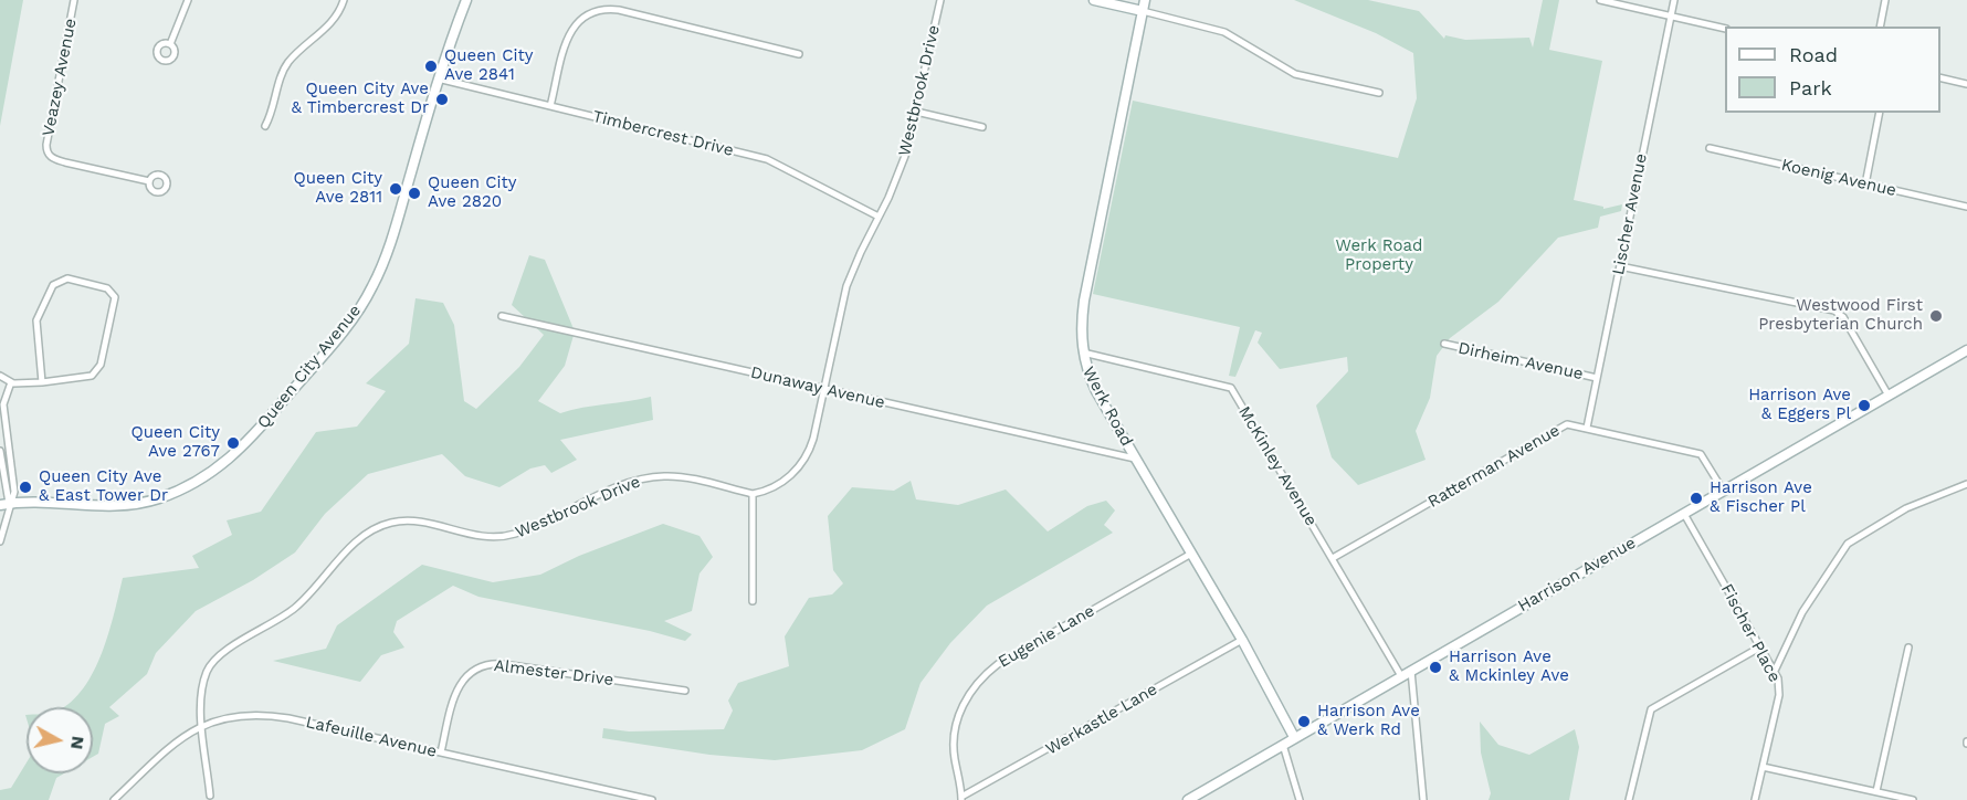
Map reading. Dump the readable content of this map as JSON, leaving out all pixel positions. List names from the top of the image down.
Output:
{
  "streets": {
    "main road": ["Queen City Avenue", "Werk Road", "Harrison Avenue"],
    "street": [
      "Veazey Avenue",
      "Westbrook Drive",
      "Timbercrest Drive",
      "Koenig Avenue",
      "Lischer Avenue",
      "Dirheim Avenue",
      "Dunaway Avenue",
      "McKinley Avenue",
      "Ratterman Avenue",
      "Fischer Place",
      "Eugenie Lane",
      "Almester Drive",
      "Werkastle Lane",
      "Lafeuille Avenue"
    ]
  },
  "crossings": [
    ["Westbrook Drive", "Timbercrest Drive"],
    ["Westbrook Drive", "Dunaway Avenue"],
    ["Westbrook Drive", "Lafeuille Avenue"],
    ["Timbercrest Drive", "Queen City Avenue"],
    ["Lischer Avenue", "Dirheim Avenue"],
    ["Lischer Avenue", "Ratterman Avenue"],
    ["Dunaway Avenue", "Werk Road"],
    ["Werk Road", "McKinley Avenue"],
    ["Werk Road", "Harrison Avenue"],
    ["Werk Road", "Eugenie Lane"],
    ["Werk Road", "Werkastle Lane"],
    ["McKinley Avenue", "Ratterman Avenue"],
    ["McKinley Avenue", "Harrison Avenue"],
    ["Ratterman Avenue", "Harrison Avenue"],
    ["Harrison Avenue", "Fischer Place"],
    ["Eugenie Lane", "Werkastle Lane"],
    ["Almester Drive", "Lafeuille Avenue"]
  ],
  "parks": ["Werk Road Property"],
  "places": [
    "Queen City Ave 2841",
    "Queen City Ave & Timbercrest Dr",
    "Queen City Ave 2811",
    "Queen City Ave 2820",
    "Westwood First Presbyterian Church",
    "Harrison Ave & Eggers Pl",
    "Queen City Ave 2767",
    "Queen City Ave & East Tower Dr",
    "Harrison Ave & Fischer Pl",
    "Harrison Ave & Mckinley Ave",
    "Harrison Ave & Werk Rd"
  ],
  "legend": ["Road", "Park"],
  "north": "right"
}
